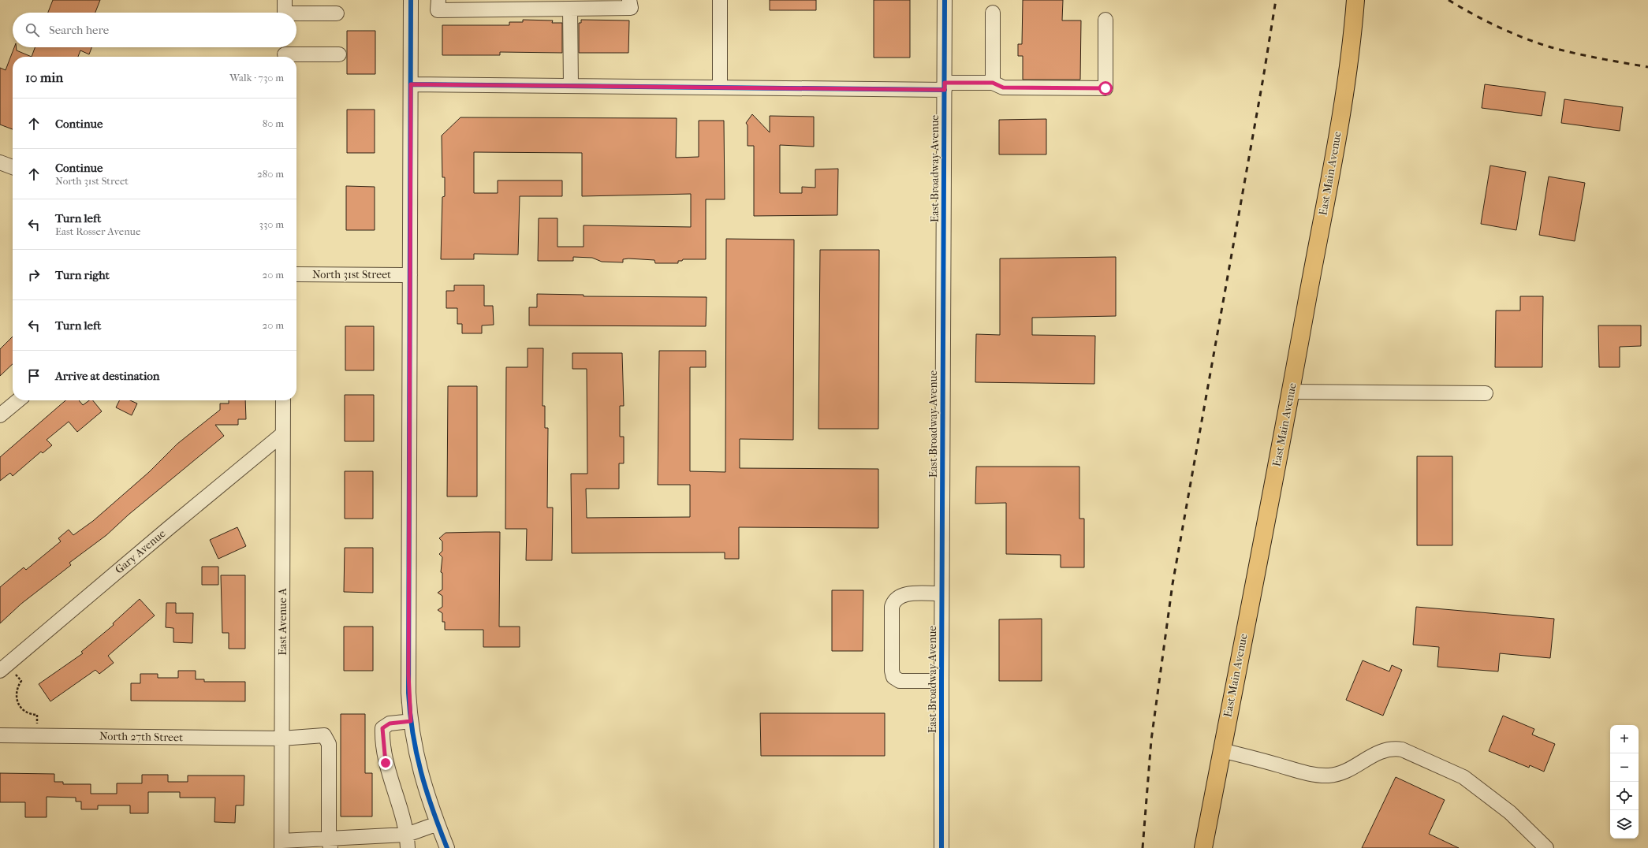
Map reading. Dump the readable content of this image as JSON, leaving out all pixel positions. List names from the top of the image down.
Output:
{
  "streets": {
    "main road": ["East Main Avenue"],
    "street": [
      "East Broadway Avenue",
      "North 31st Street",
      "Gary Avenue",
      "East Avenue A",
      "North 27th Street"
    ]
  },
  "crossings": [
    ["Gary Avenue", "East Avenue A"],
    ["East Avenue A", "North 27th Street"]
  ],
  "page": {
    "search": "Search here",
    "heading": ["10 min", "Walk · 730 m"],
    "list": [
      ["Continue", "80 m"],
      ["Continue", "North 31st Street", "280 m"],
      ["Turn left", "East Rosser Avenue", "330 m"],
      ["Turn right", "20 m"],
      ["Turn left", "20 m"],
      "Arrive at destination"
    ],
    "map_buttons": ["+", "−"]
  }
}
